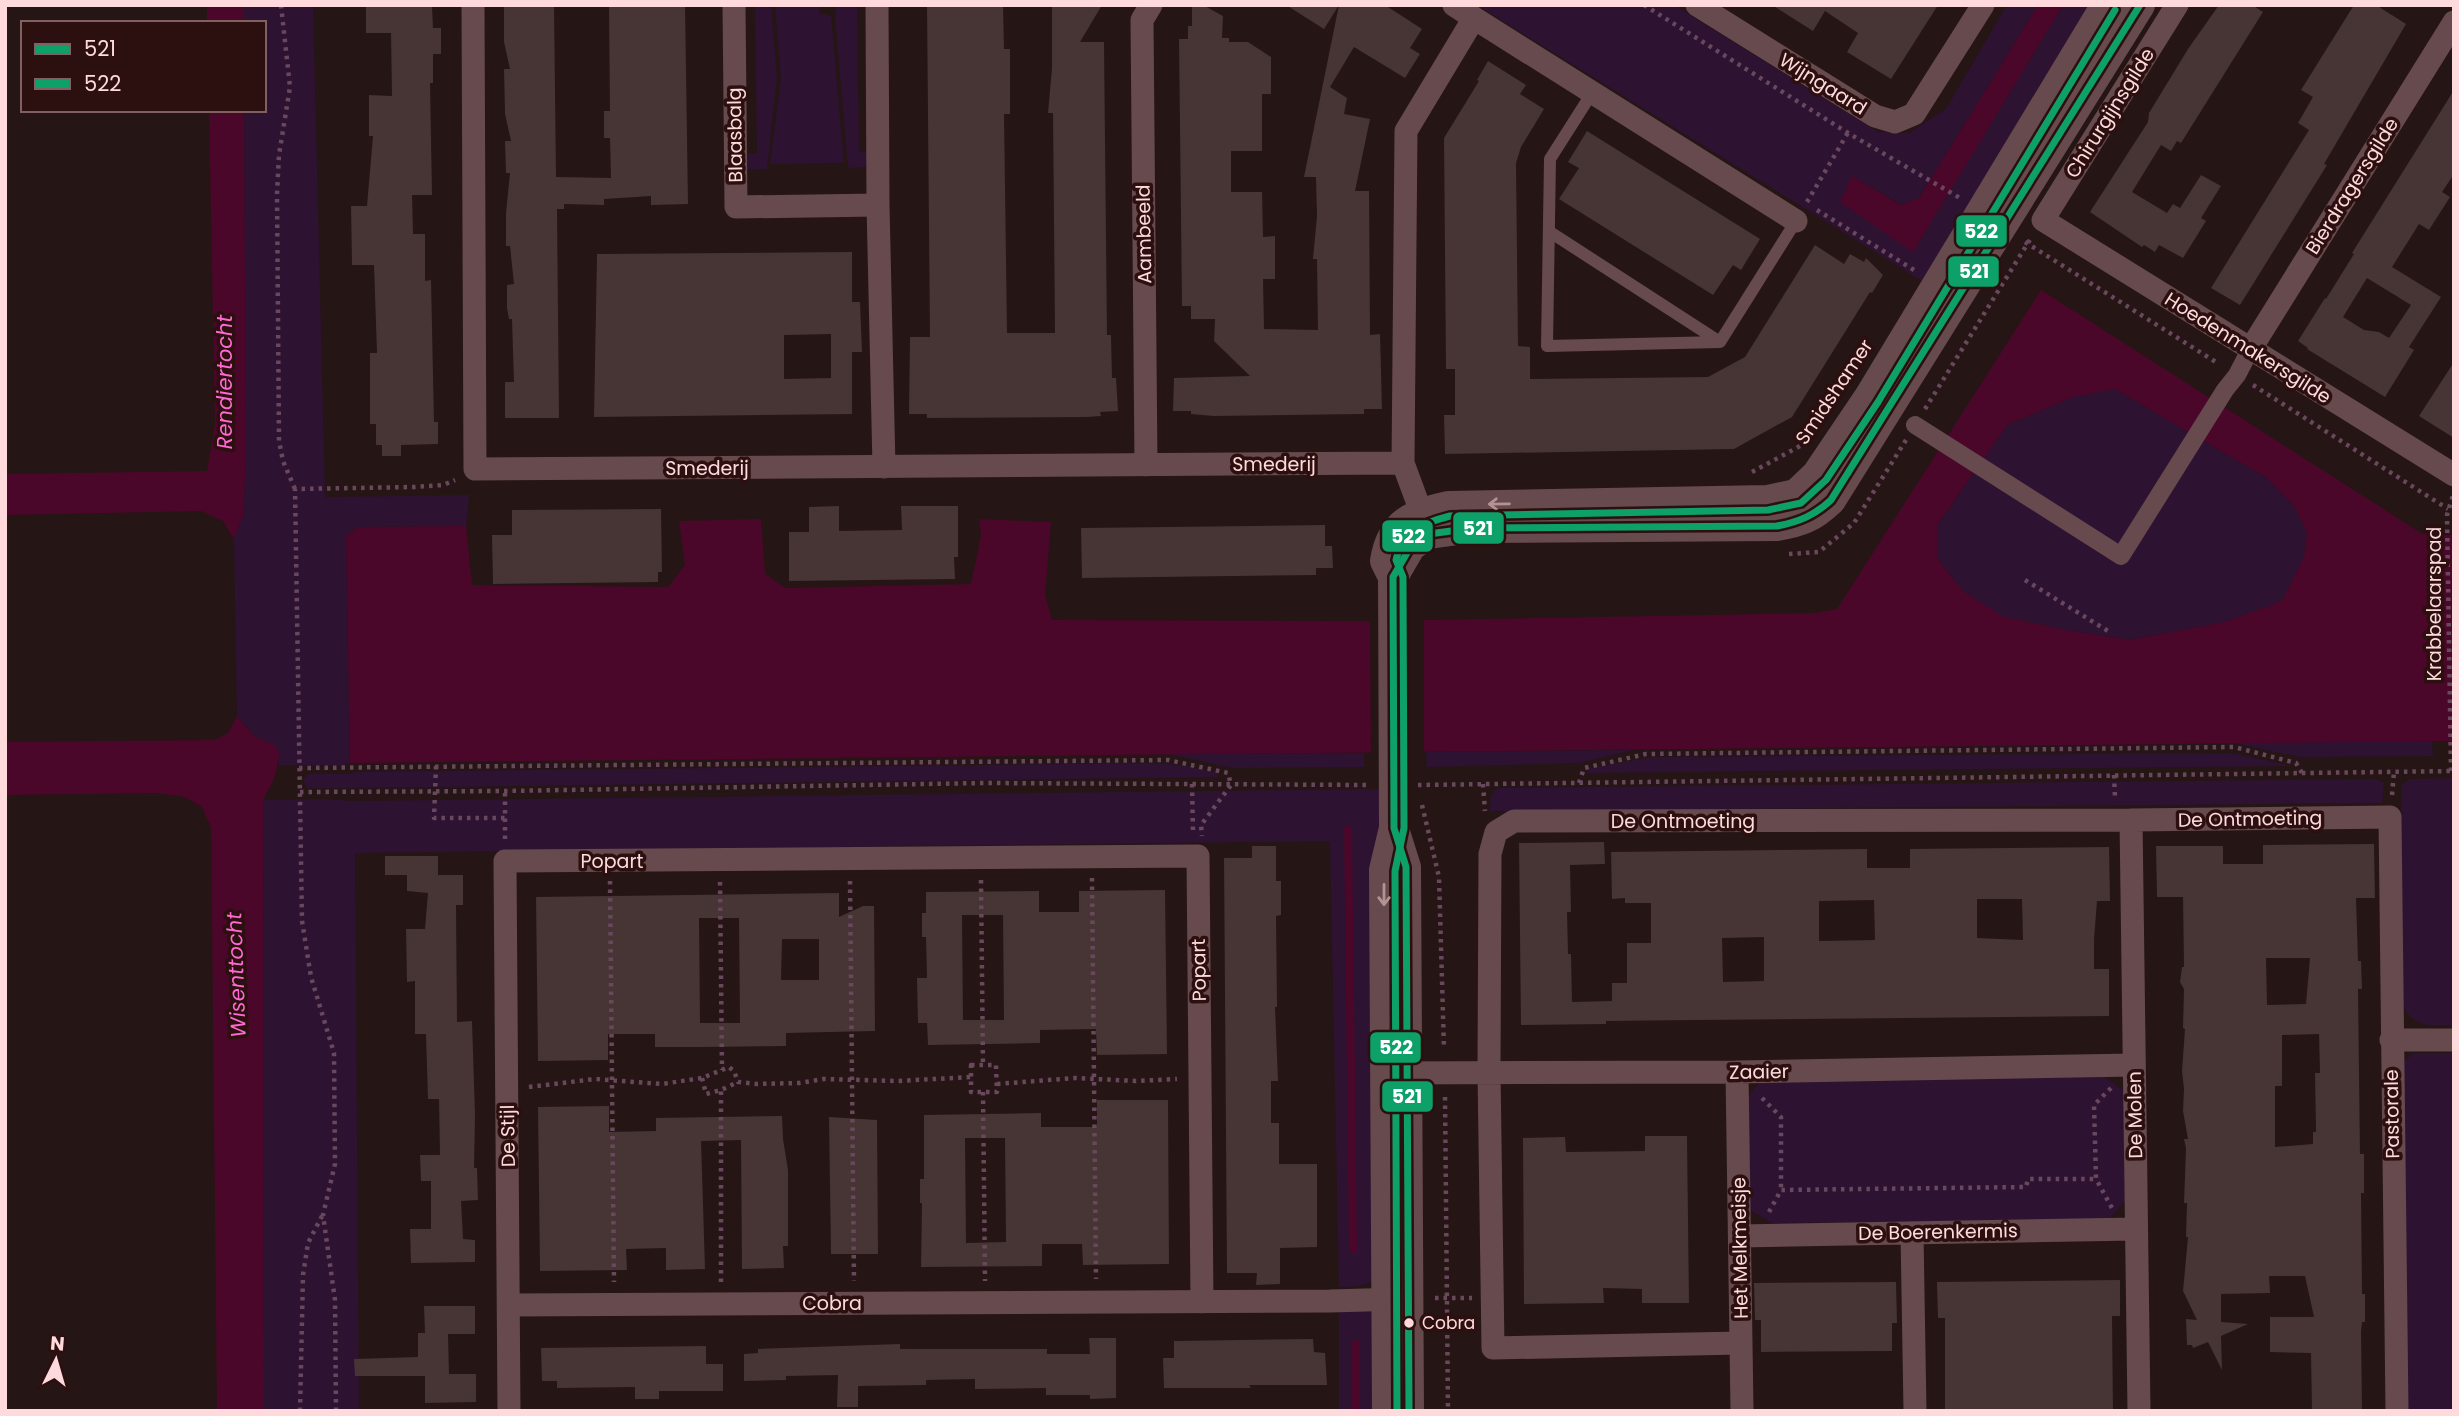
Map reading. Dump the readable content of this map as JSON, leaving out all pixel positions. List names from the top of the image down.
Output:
{
  "streets": {
    "street": [
      "Wijngaard",
      "Chirurgijnsgilde",
      "Blaasbalg",
      "Bierdragersgilde",
      "Aambeeld",
      "Hoedenmakersgilde",
      "Smederij",
      "De Ontmoeting",
      "Popart",
      "Zaaier",
      "Pastorale",
      "De Molen",
      "De Stijl",
      "De Boerenkermis",
      "Het Melkmeisje",
      "Cobra"
    ],
    "path": ["Smidshamer", "Krabbelaarspad"]
  },
  "crossings": [
    ["Chirurgijnsgilde", "Hoedenmakersgilde"],
    ["Bierdragersgilde", "Hoedenmakersgilde"],
    ["Aambeeld", "Smederij"],
    ["De Ontmoeting", "Zaaier"],
    ["De Ontmoeting", "Pastorale"],
    ["De Ontmoeting", "De Molen"],
    ["De Ontmoeting", "Het Melkmeisje"],
    ["Popart", "De Stijl"],
    ["Popart", "Cobra"],
    ["Zaaier", "De Molen"],
    ["Zaaier", "Het Melkmeisje"],
    ["De Molen", "De Boerenkermis"],
    ["De Stijl", "Cobra"],
    ["De Boerenkermis", "Het Melkmeisje"]
  ],
  "water": ["Rendiertocht", "Wisenttocht"],
  "places": ["Cobra"],
  "lines": ["transit line 521", "transit line 522"],
  "legend": ["521", "522"],
  "north": "top"
}
